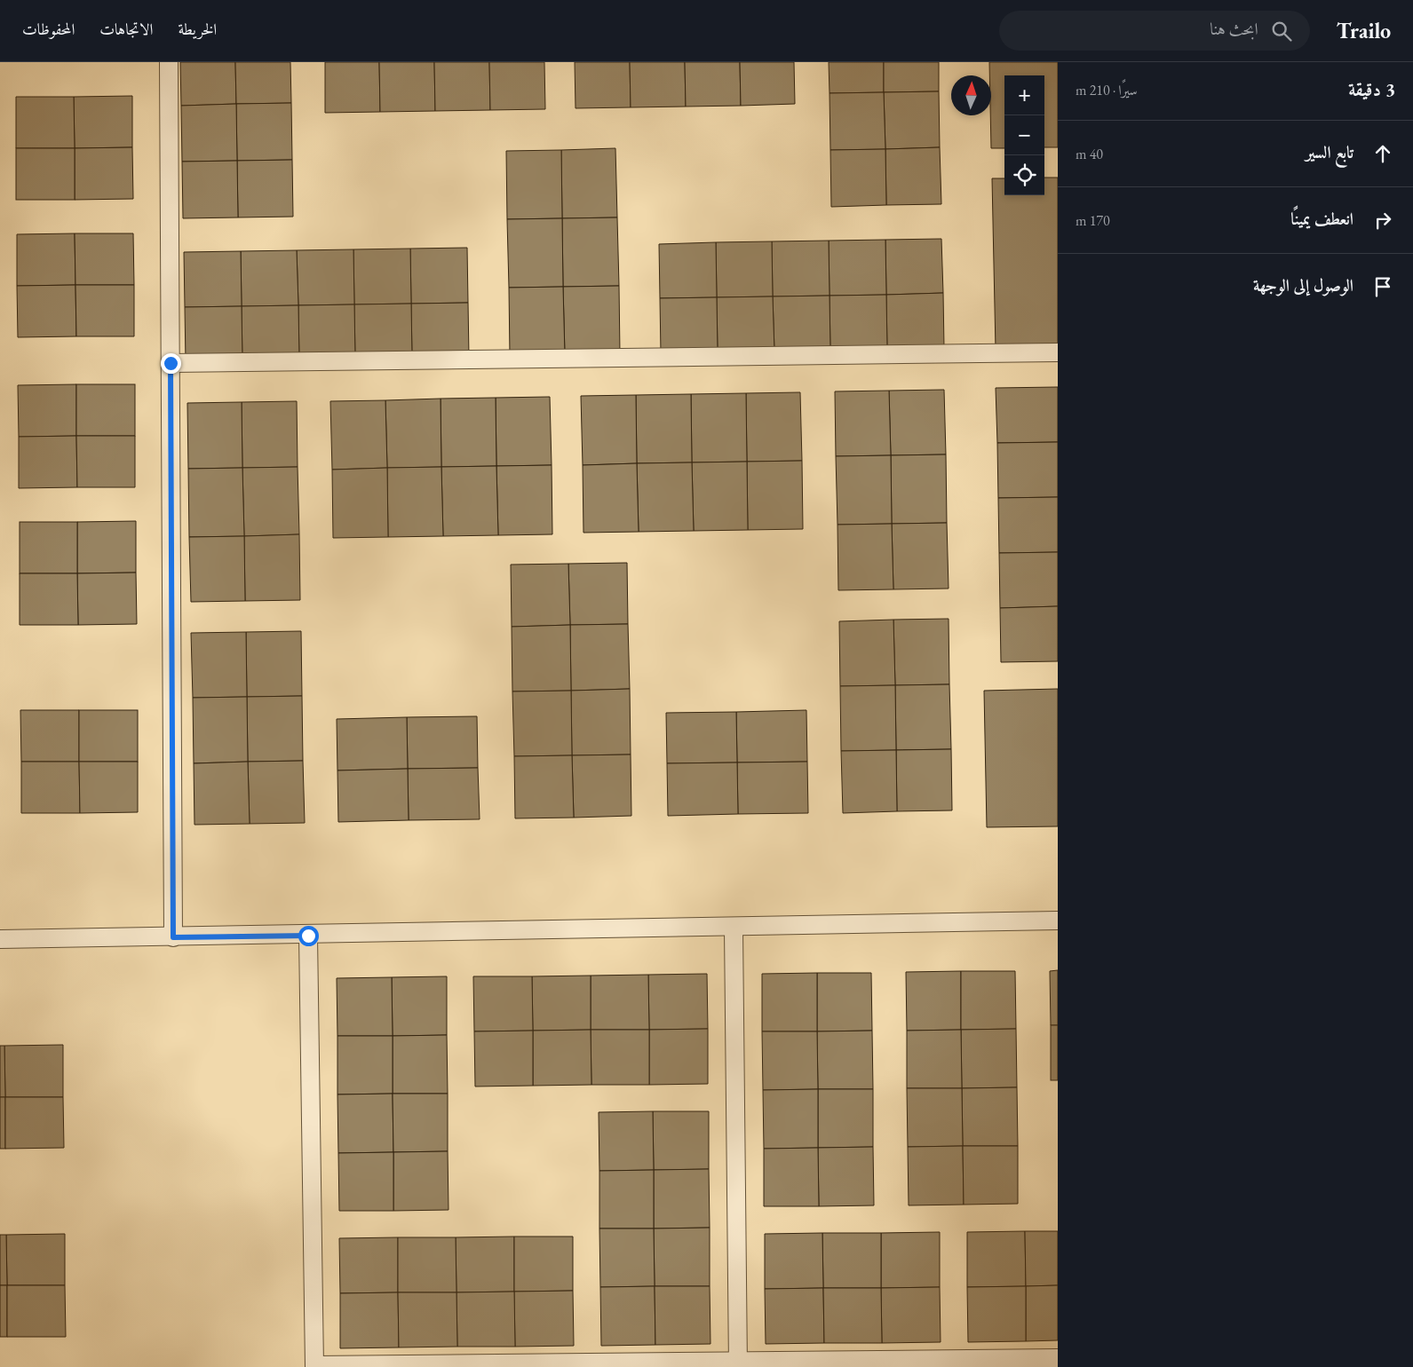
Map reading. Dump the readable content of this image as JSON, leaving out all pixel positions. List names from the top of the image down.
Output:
{
  "north": "top",
  "page": {
    "header": "Trailo",
    "search": "ابحث هنا",
    "nav": ["الخريطة", "الاتجاهات", "المحفوظات"],
    "heading": ["3 دقيقة", "سيرًا · 210 m"],
    "map_buttons": ["+", "−"],
    "list": [
      ["تابع السير", "40 m"],
      ["انعطف يمينًا", "170 m"],
      "الوصول إلى الوجهة"
    ]
  }
}
